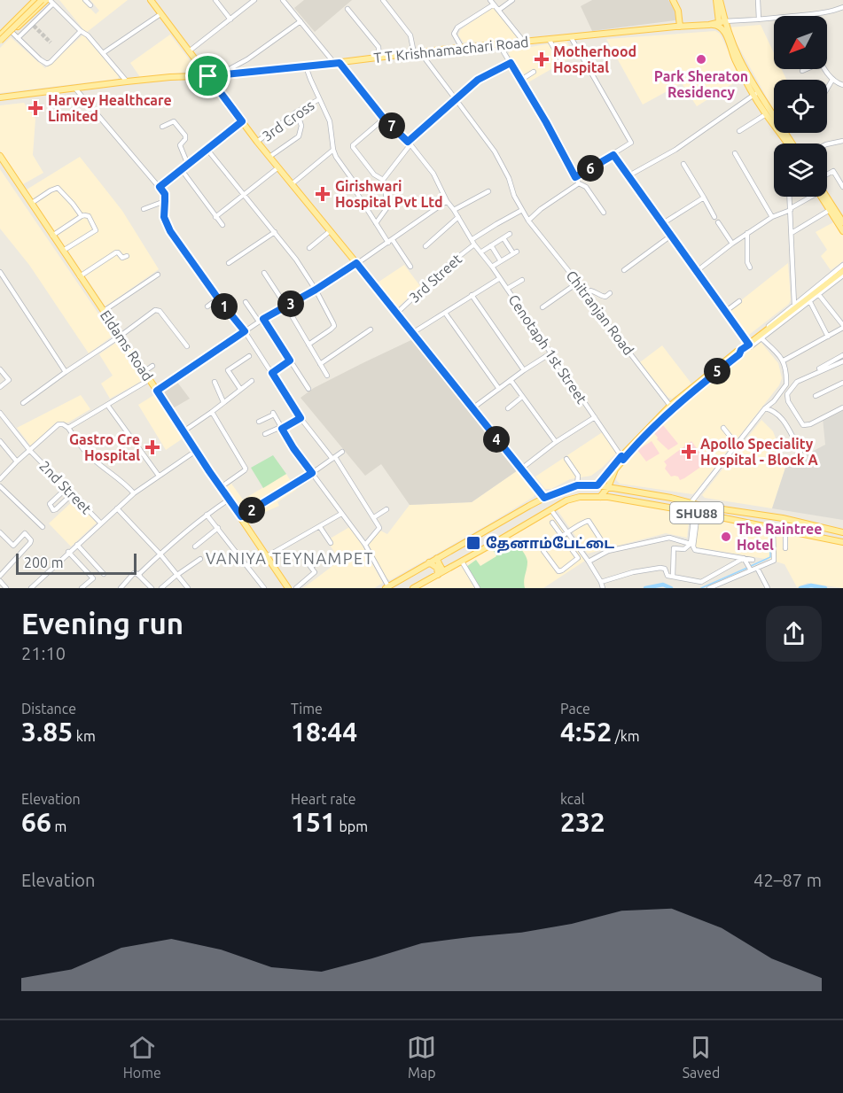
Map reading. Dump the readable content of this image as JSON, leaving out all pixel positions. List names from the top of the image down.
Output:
{
  "streets": {
    "main road": ["T T Krishnamachari Road", "Eldams Road", "SHU88"],
    "street": [
      "3rd Cross",
      "3rd Street",
      "Chitranjan Road",
      "Cenotaph 1st Street",
      "2nd Street"
    ]
  },
  "crossings": [
    ["T T Krishnamachari Road", "Chitranjan Road"],
    ["T T Krishnamachari Road", "Cenotaph 1st Street"],
    ["3rd Street", "Chitranjan Road"],
    ["3rd Street", "Cenotaph 1st Street"]
  ],
  "districts": ["VANIYA TEYNAMPET"],
  "places": {
    "health": [
      "Motherhood Hospital",
      "Harvey Healthcare Limited",
      "Girishwari Hospital Pvt Ltd",
      "Gastro Cre Hospital",
      "Apollo Speciality Hospital - Block A"
    ],
    "other": ["Park Sheraton Residency", "The Raintree Hotel"],
    "transit": ["தேனாம்பேட்டை"]
  },
  "scale_bar": "200 m",
  "north": "bottom left",
  "page": {
    "pins": [
      "7",
      "6",
      "3",
      "1",
      "5",
      "4",
      "2"
    ],
    "scale": "200 m",
    "heading": ["Evening run", "21:10"],
    "stats": [
      ["Distance", "3.85 km"],
      ["Time", "18:44"],
      ["Pace", "4:52 /km"],
      ["Elevation", "66 m"],
      ["Heart rate", "151 bpm"],
      ["kcal", "232"]
    ],
    "chart": ["Elevation", "42–87 m"],
    "tabs": ["Home", "Map", "Saved"]
  }
}
